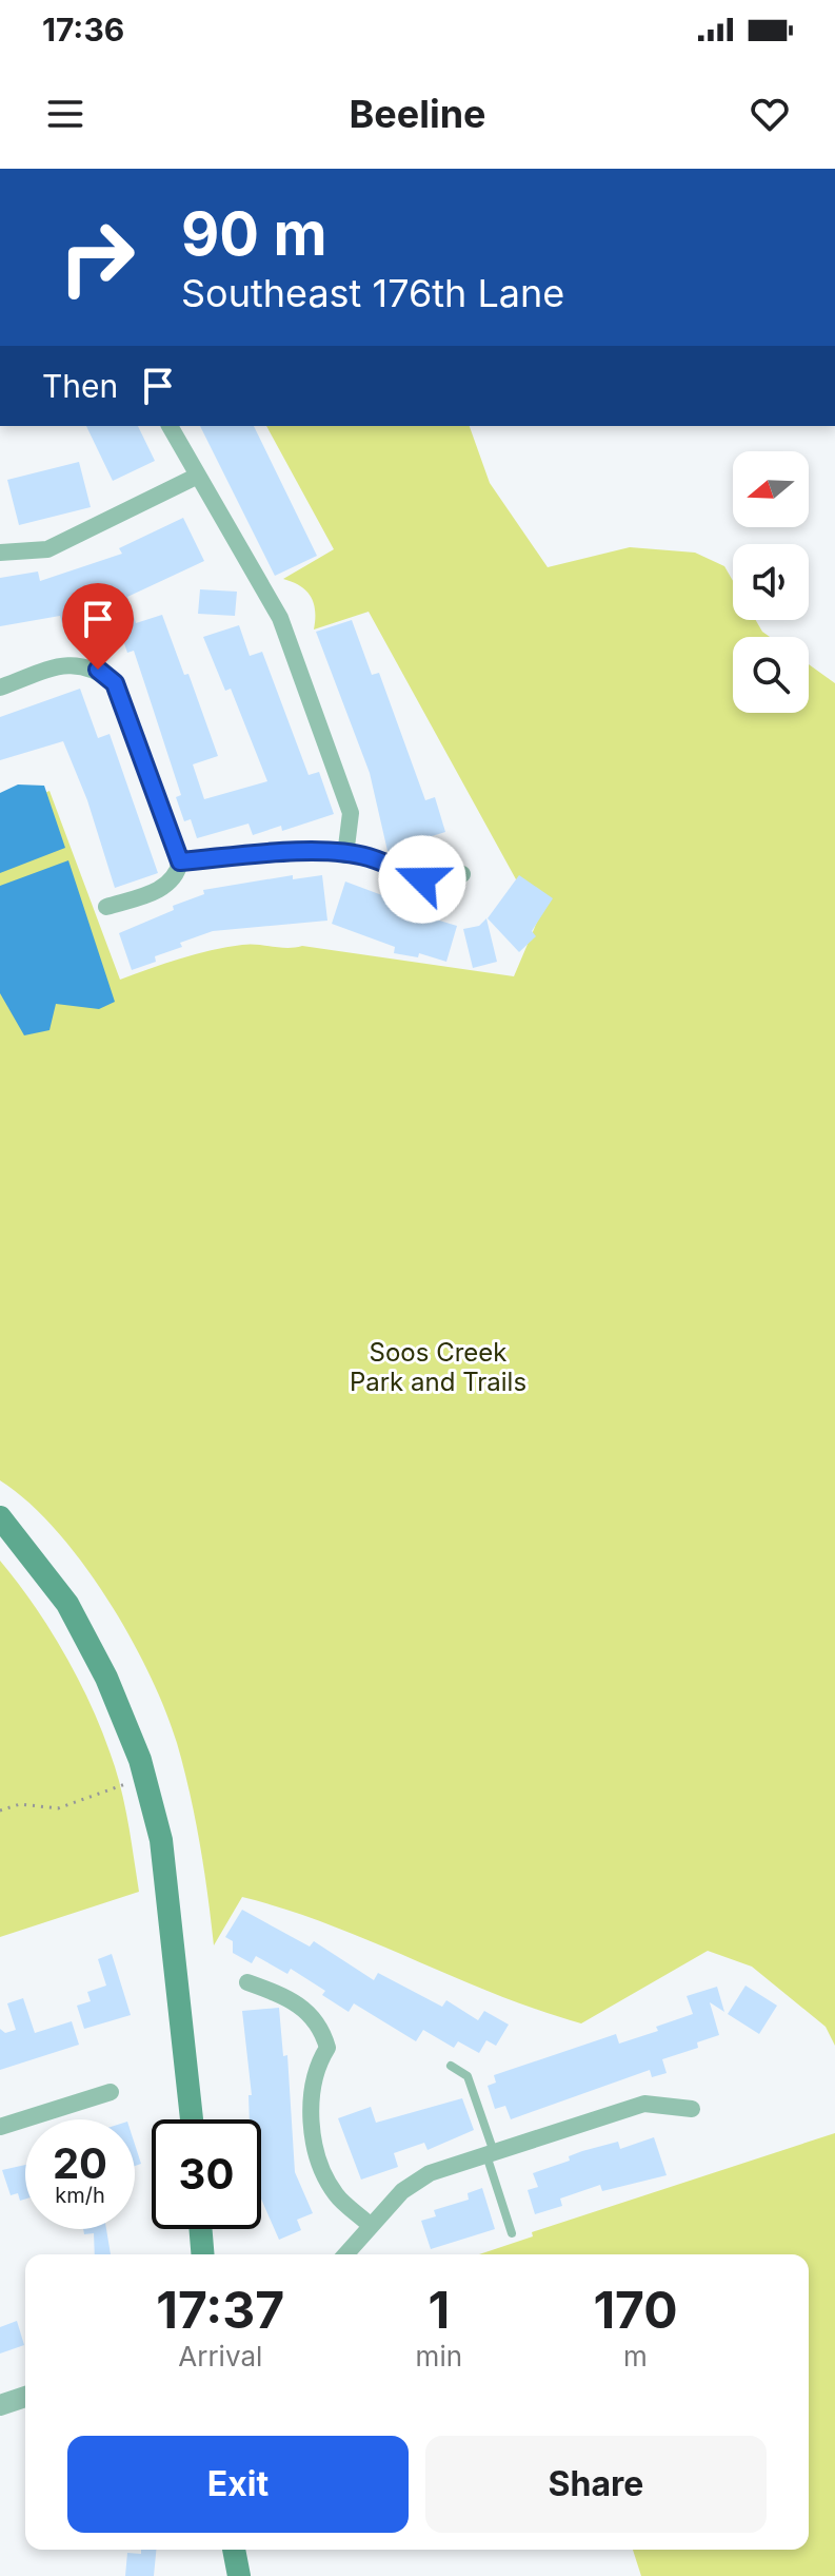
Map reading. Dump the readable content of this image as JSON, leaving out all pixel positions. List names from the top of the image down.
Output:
{
  "parks": ["Soos Creek Park and Trails"],
  "north": "left",
  "page": {
    "status": "17:36",
    "header": "Beeline",
    "turn": ["90 m", "Southeast 176th Lane"],
    "then": "Then",
    "speed": "20 km/h",
    "limit": "30",
    "eta": [
      "17:37",
      "Arrival",
      "1",
      "min",
      "170",
      "m"
    ],
    "buttons": ["Exit", "Share"]
  }
}
